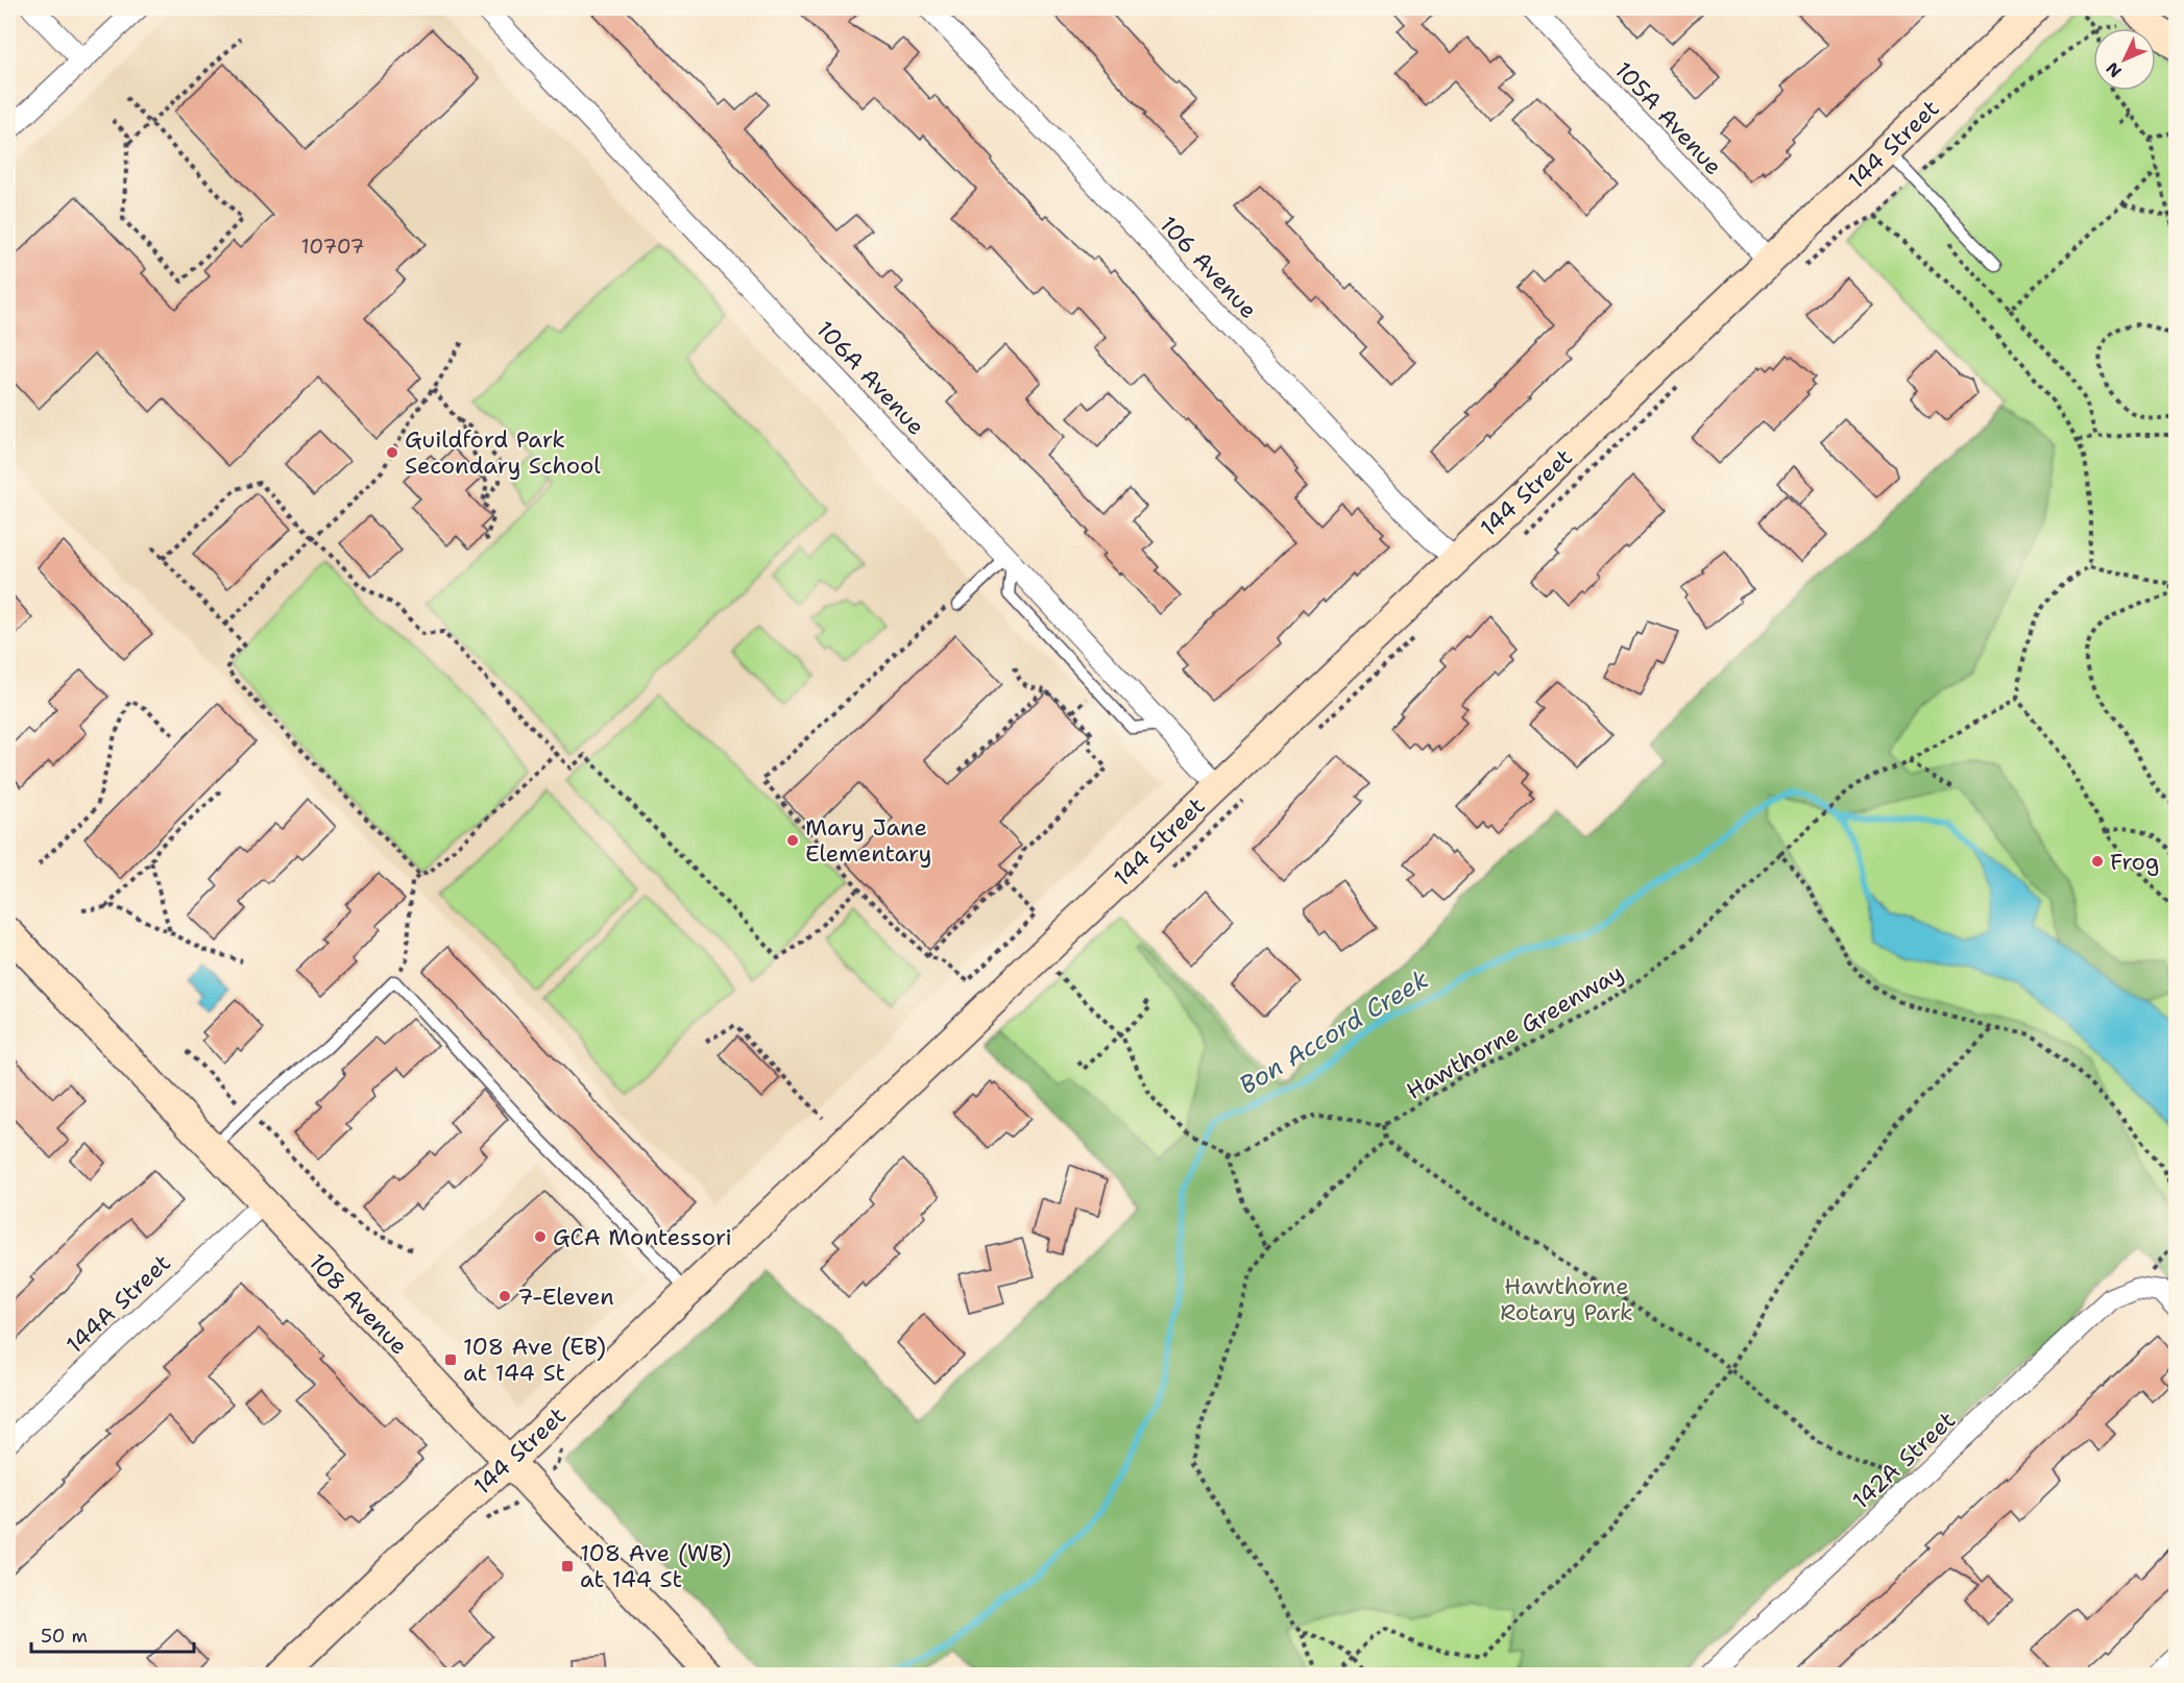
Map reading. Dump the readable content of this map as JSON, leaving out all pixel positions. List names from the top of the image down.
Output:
{
  "streets": {
    "main road": ["144 Street", "108 Avenue"],
    "street": [
      "105A Avenue",
      "106 Avenue",
      "106A Avenue",
      "144A Street",
      "142A Street"
    ],
    "path": ["Hawthorne Greenway"]
  },
  "crossings": [
    ["105A Avenue", "144 Street"],
    ["144 Street", "106 Avenue"],
    ["144 Street", "106A Avenue"],
    ["144 Street", "108 Avenue"],
    ["144A Street", "108 Avenue"]
  ],
  "water": ["Bon Accord Creek"],
  "parks": ["Hawthorne Rotary Park"],
  "places": {
    "other": [
      "Guildford Park Secondary School",
      "Mary Jane Elementary",
      "Frog",
      "GCA Montessori",
      "7-Eleven"
    ],
    "transit": ["108 Ave (EB) at 144 St", "108 Ave (WB) at 144 St"]
  },
  "house_numbers": ["10707"],
  "scale_bar": "50 m",
  "north": "bottom left"
}
